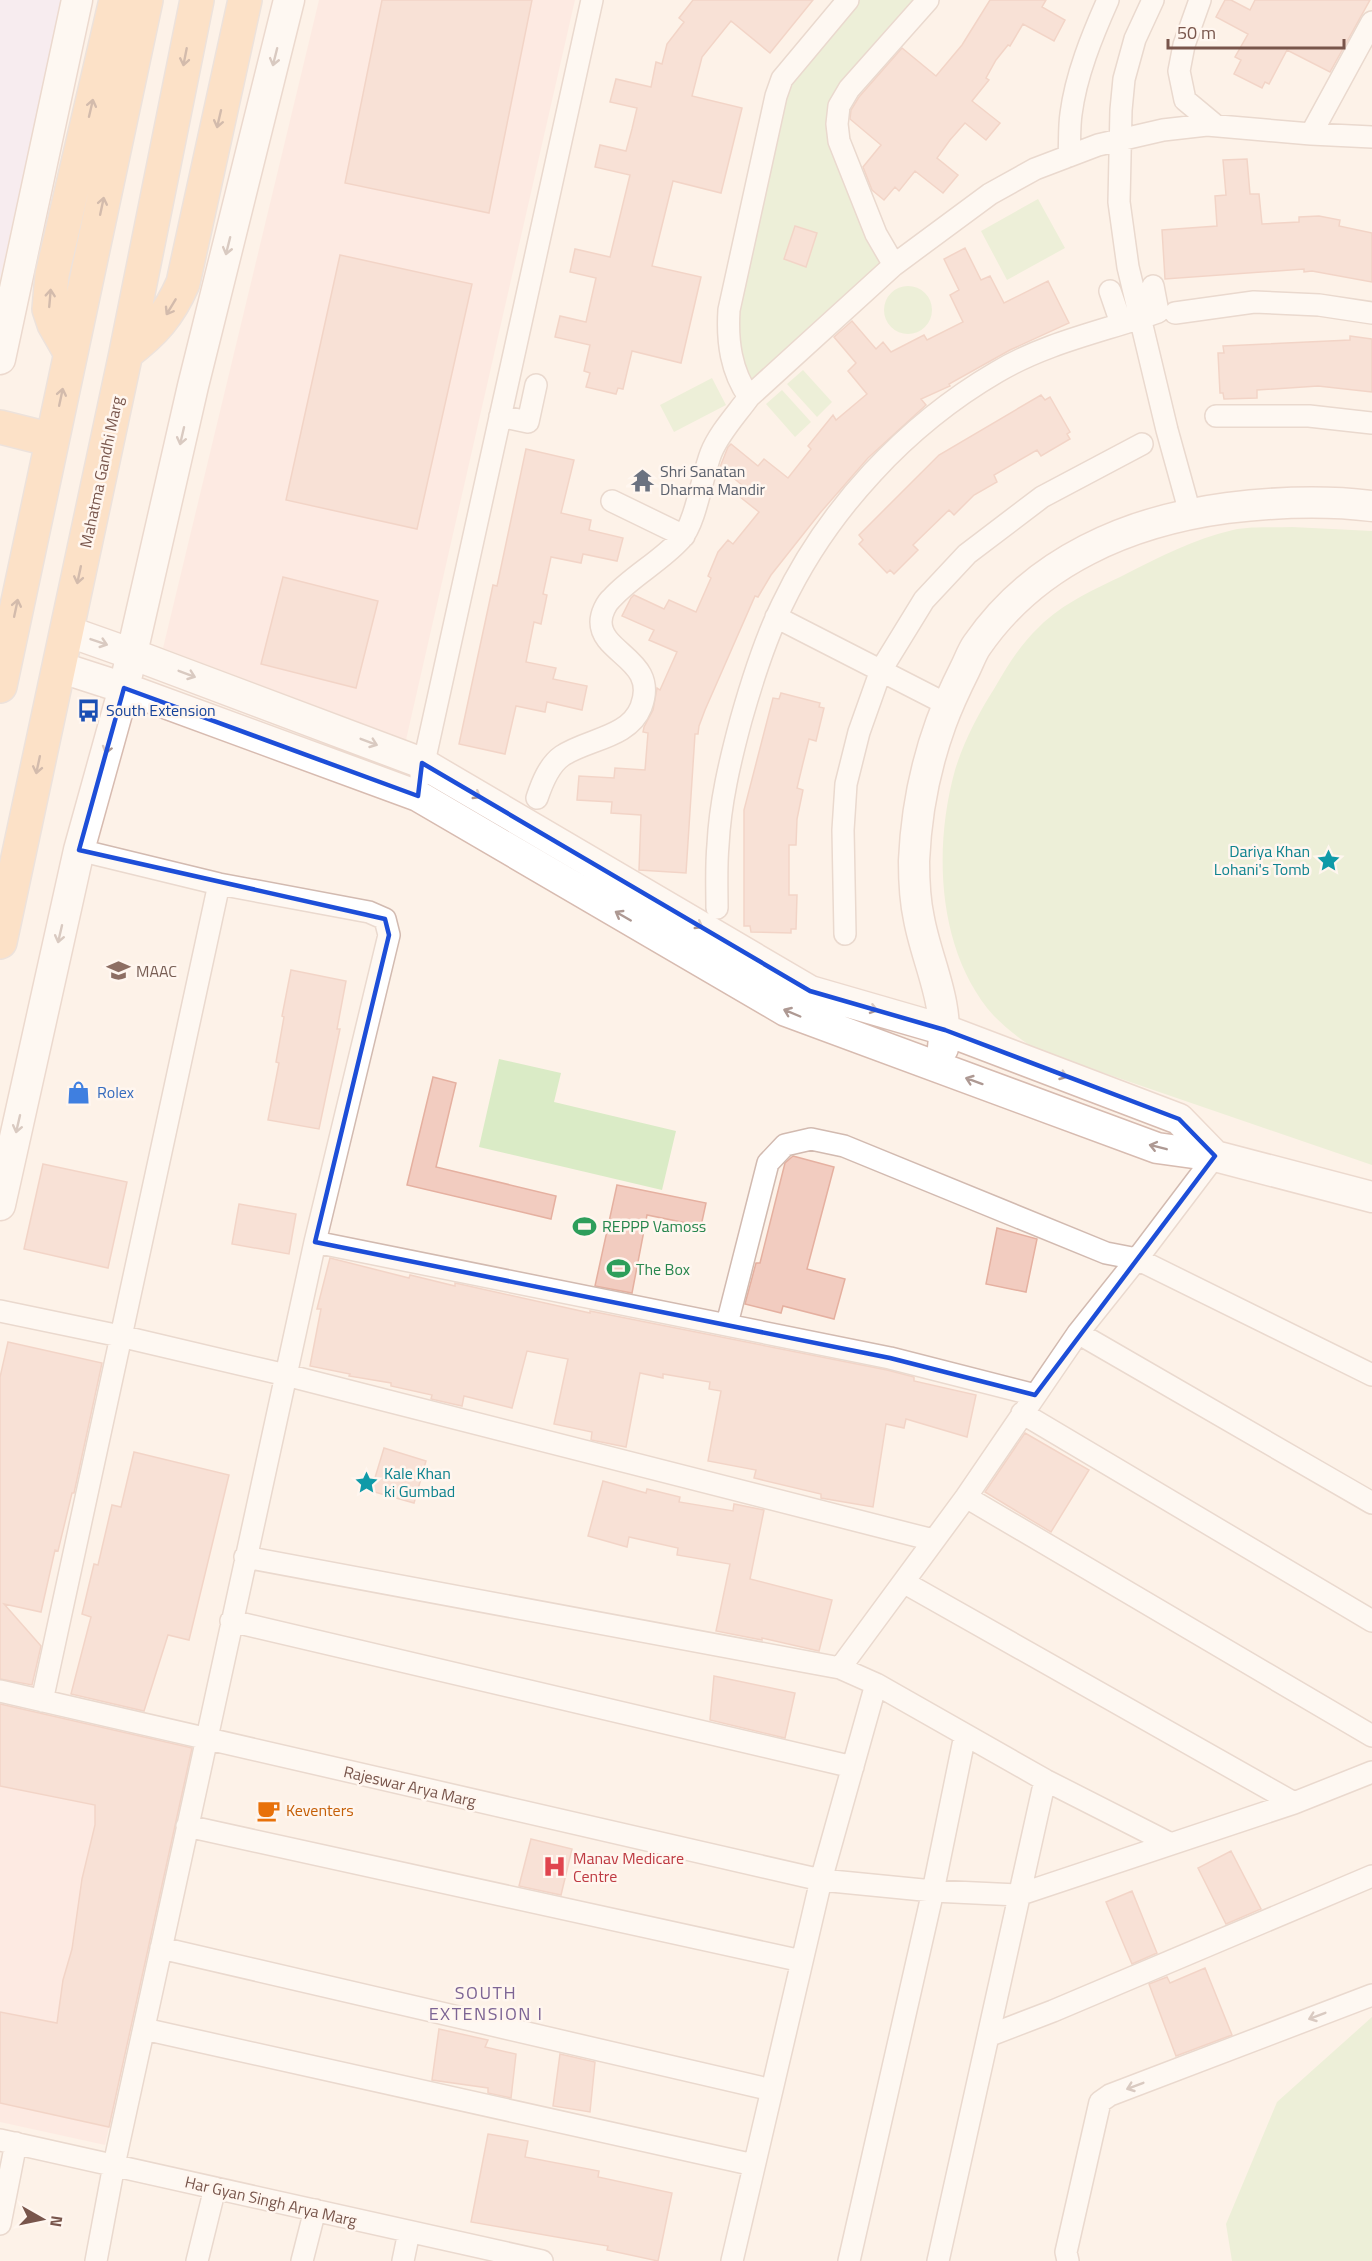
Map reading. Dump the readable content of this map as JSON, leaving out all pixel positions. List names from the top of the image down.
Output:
{
  "streets": {
    "main road": ["Mahatma Gandhi Marg"],
    "street": ["Rajeswar Arya Marg", "Har Gyan Singh Arya Marg"]
  },
  "districts": ["SOUTH EXTENSION I"],
  "places": {
    "temple": ["Shri Sanatan Dharma Mandir"],
    "bus stop": ["South Extension"],
    "place": ["Dariya Khan Lohani's Tomb", "Kale Khan ki Gumbad"],
    "school or university": ["MAAC"],
    "shop": ["Rolex"],
    "sports": ["REPPP Vamoss", "The Box"],
    "cafe": ["Keventers"],
    "hospital": ["Manav Medicare Centre"]
  },
  "scale_bar": "50 m",
  "north": "right"
}
